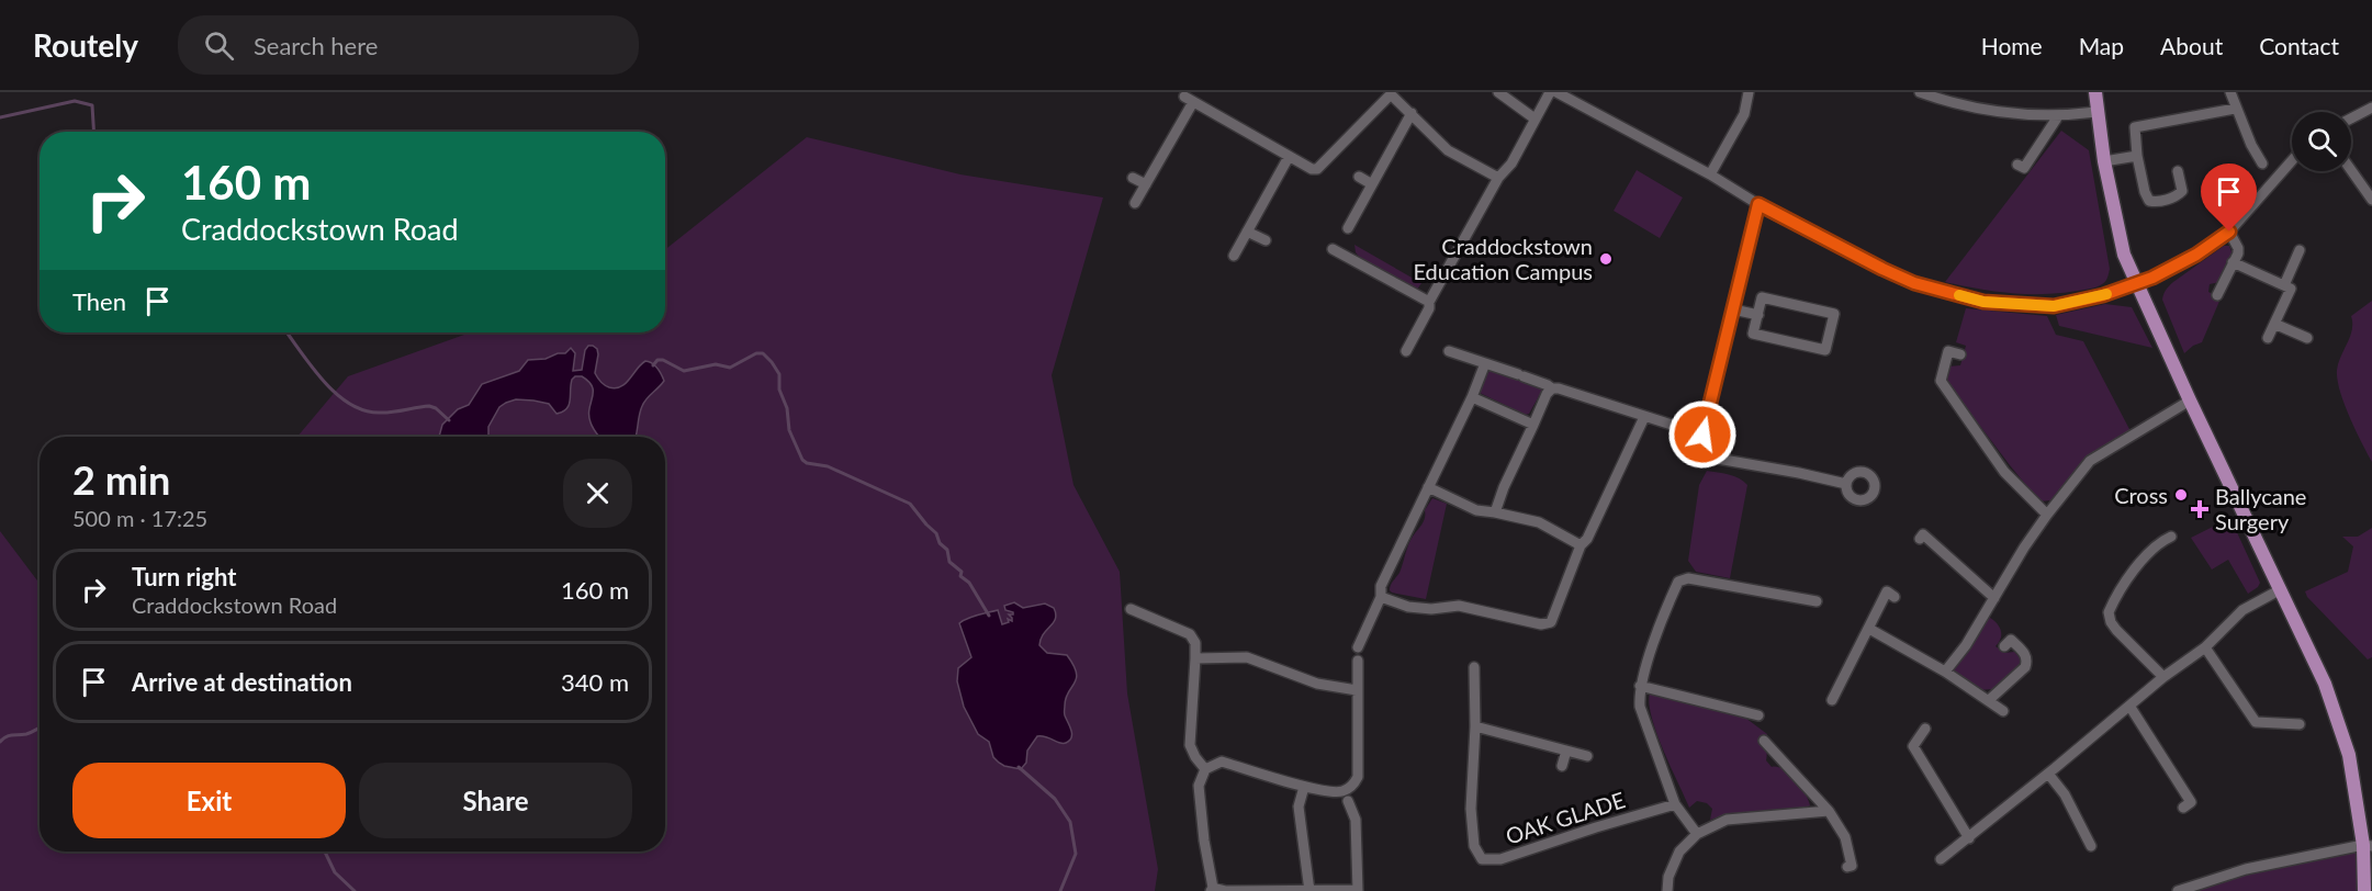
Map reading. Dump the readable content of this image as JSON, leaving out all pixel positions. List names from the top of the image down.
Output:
{
  "streets": {
    "street": ["OAK GLADE"]
  },
  "places": {
    "other": ["Craddockstown Education Campus", "Cross"],
    "health": ["Ballycane Surgery"]
  },
  "page": {
    "header": "Routely",
    "search": "Search here",
    "nav": [
      "Home",
      "Map",
      "About",
      "Contact"
    ],
    "turn": ["160 m", "Craddockstown Road"],
    "then": "Then",
    "heading": ["2 min", "500 m · 17:25"],
    "list": [
      {
        "name": "Turn right",
        "note": "Craddockstown Road",
        "value": "160 m"
      },
      {
        "name": "Arrive at destination",
        "value": "340 m"
      }
    ],
    "buttons": ["Exit", "Share"]
  }
}
